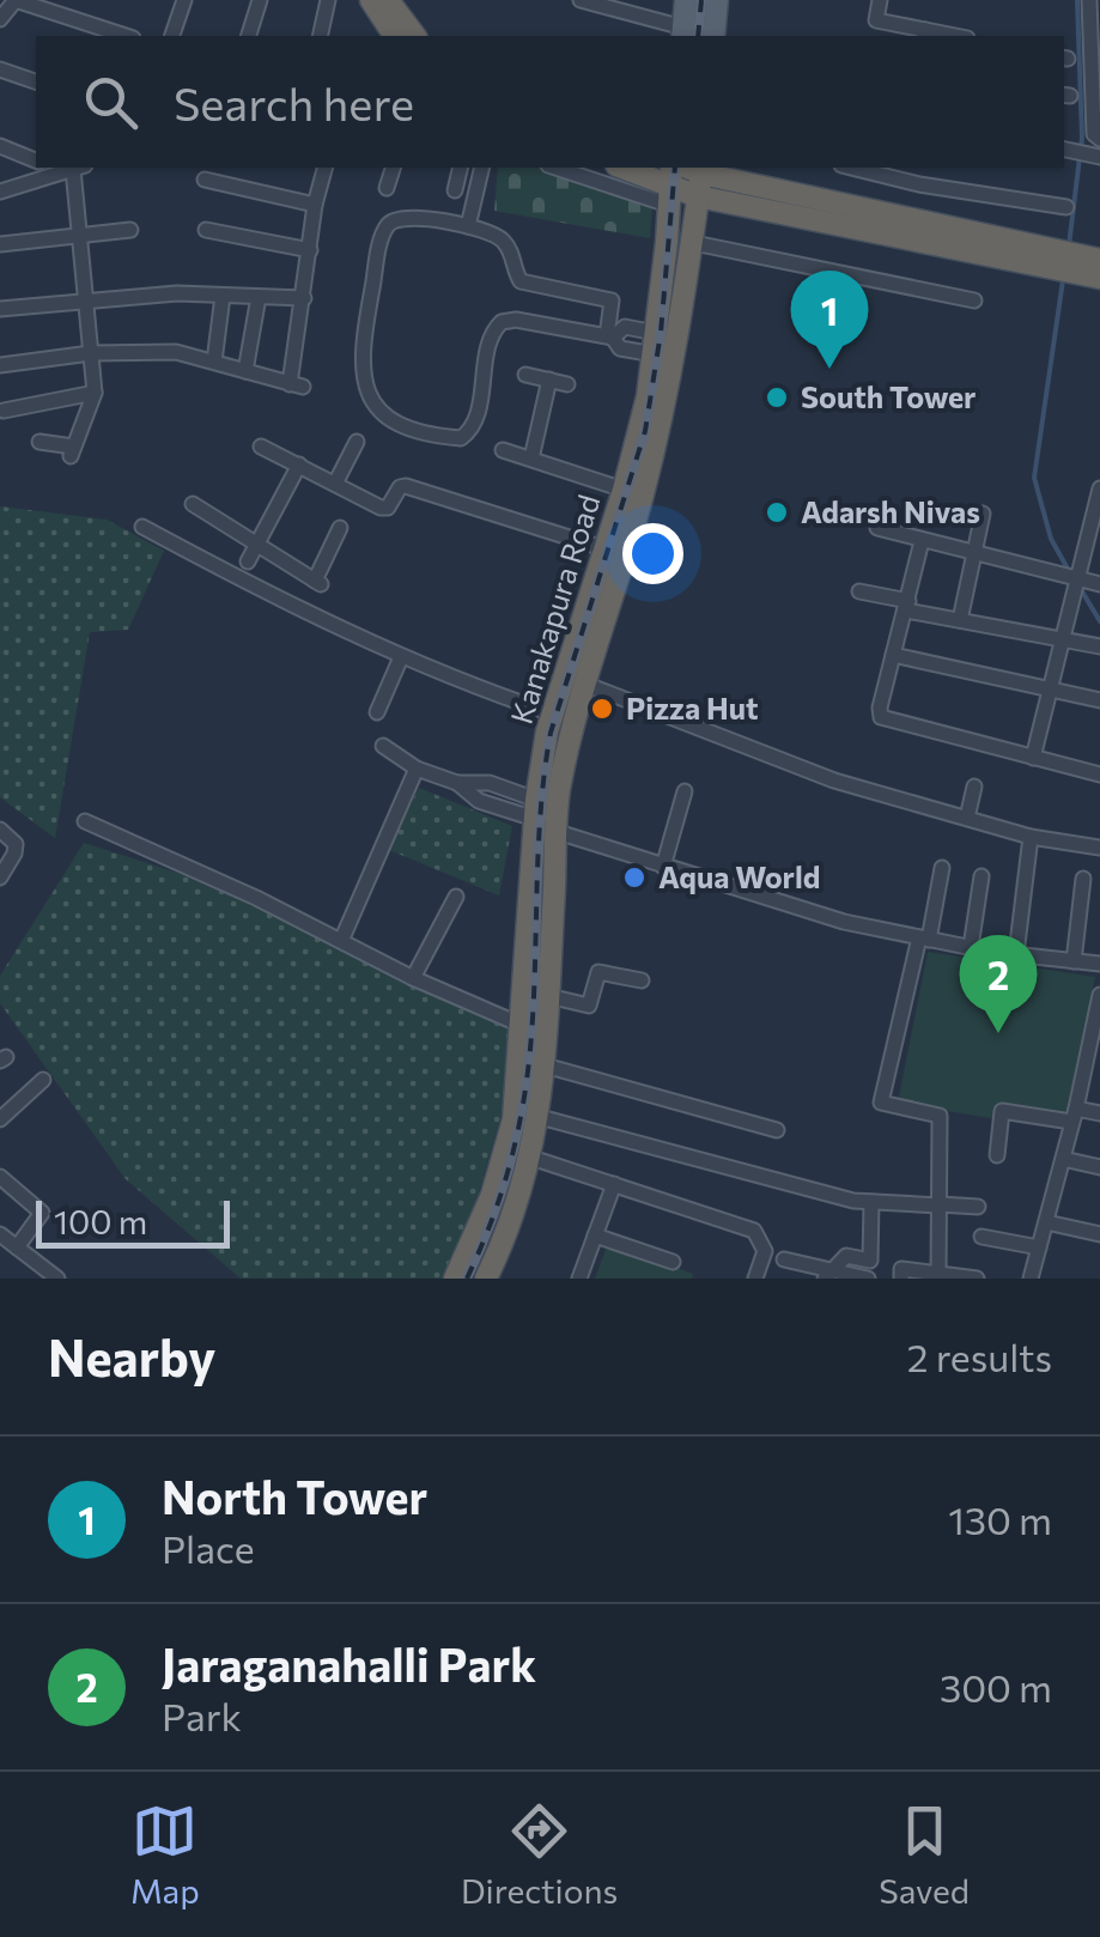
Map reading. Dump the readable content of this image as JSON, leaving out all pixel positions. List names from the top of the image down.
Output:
{
  "streets": {
    "highway": ["Kanakapura Road"]
  },
  "places": [
    "South Tower",
    "Adarsh Nivas",
    "Pizza Hut",
    "Aqua World"
  ],
  "scale_bar": "100 m",
  "page": {
    "search": "Search here",
    "pins": ["1", "2"],
    "scale": "100 m",
    "heading": ["Nearby", "2 results"],
    "list": [
      {
        "mark": "1",
        "name": "North Tower",
        "note": "Place",
        "value": "130 m"
      },
      {
        "mark": "2",
        "name": "Jaraganahalli Park",
        "note": "Park",
        "value": "300 m"
      }
    ],
    "nav": ["Map", "Directions", "Saved"]
  }
}
